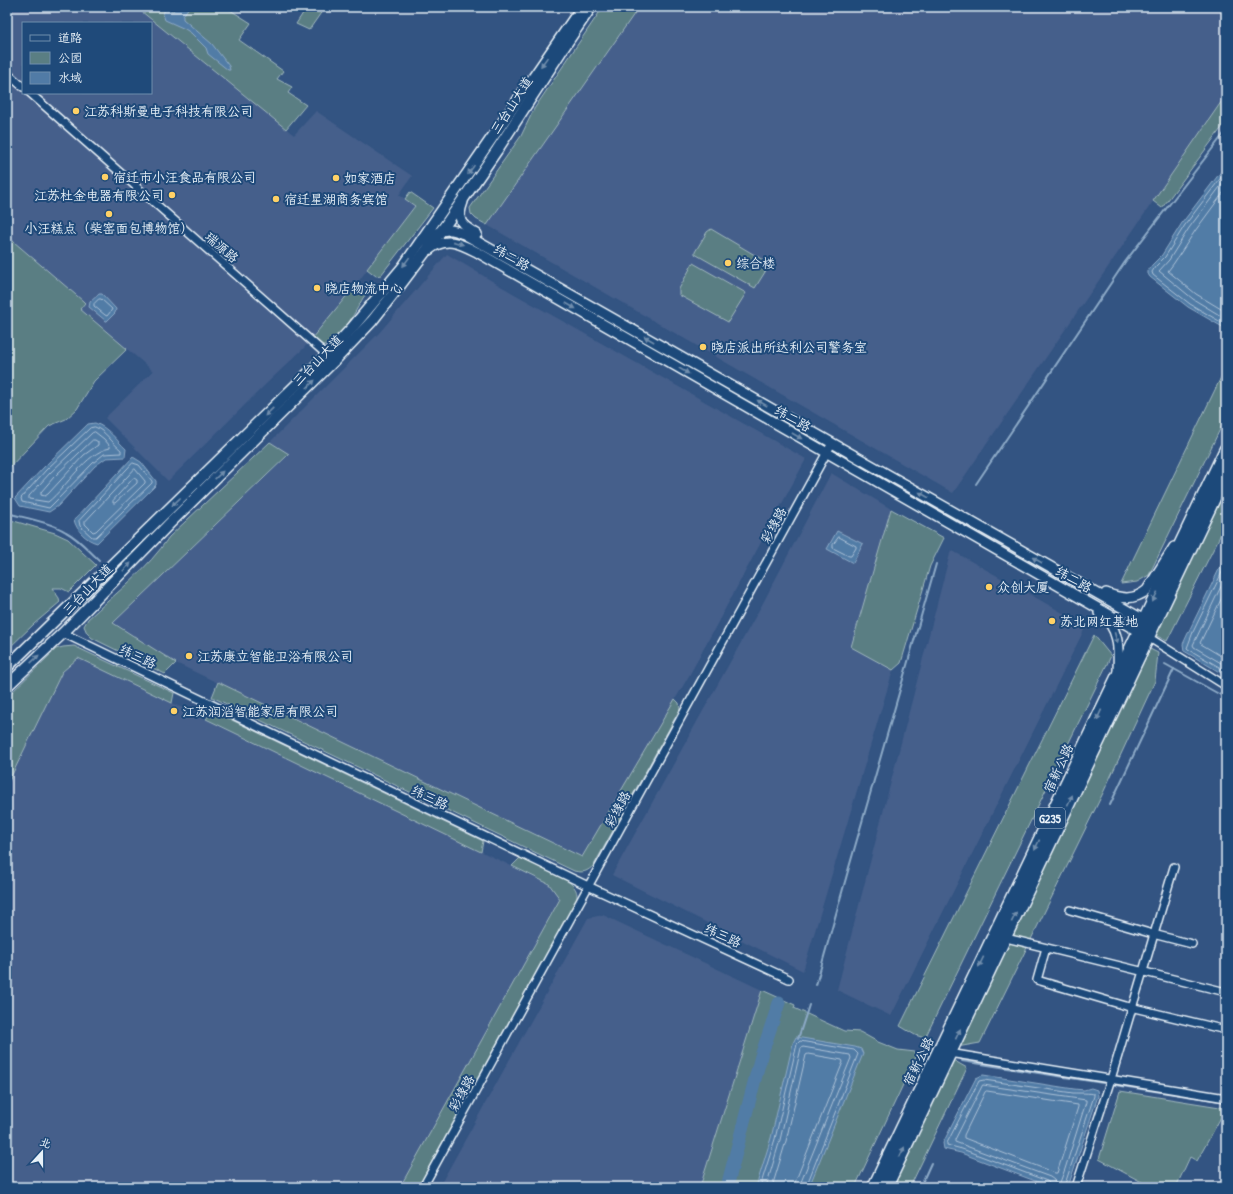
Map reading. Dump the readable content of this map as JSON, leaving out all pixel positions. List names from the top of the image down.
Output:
{
  "streets": {
    "highway": ["宿新公路", "G235"],
    "main road": ["三台山大道"],
    "street": [
      "瑞源路",
      "纬二路",
      "彩缘路",
      "纬三路"
    ]
  },
  "crossings": [
    ["三台山大道", "瑞源路"],
    ["三台山大道", "纬二路"],
    ["三台山大道", "纬三路"],
    ["纬二路", "彩缘路"],
    ["纬二路", "宿新公路"],
    ["彩缘路", "纬三路"]
  ],
  "places": [
    "江苏科斯曼电子科技有限公司",
    "宿迁市小汪食品有限公司",
    "如家酒店",
    "江苏杜金电器有限公司",
    "宿迁星湖商务宾馆",
    "小汪糕点（柴窑面包博物馆）",
    "综合楼",
    "晓店物流中心",
    "晓店派出所达利公司警务室",
    "众创大厦",
    "苏北网红基地",
    "江苏康立智能卫浴有限公司",
    "江苏润滔智能家居有限公司"
  ],
  "legend": ["道路", "公园", "水域"],
  "north": "top"
}
